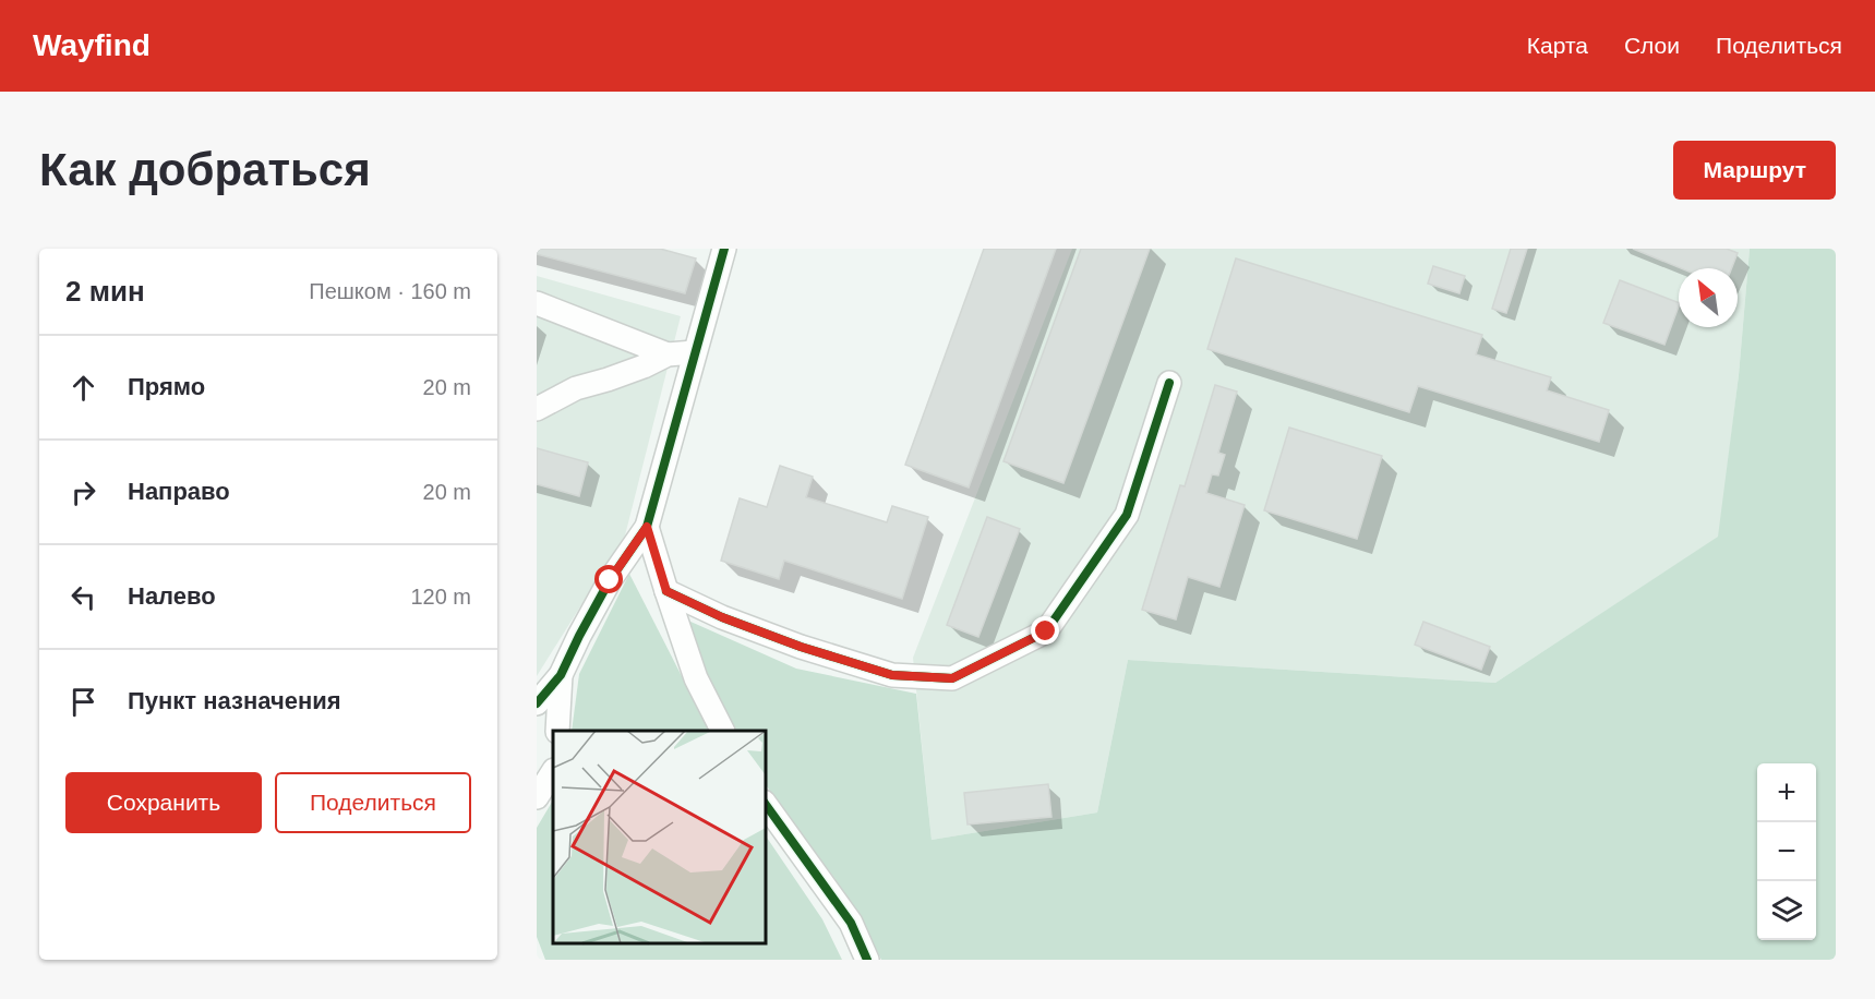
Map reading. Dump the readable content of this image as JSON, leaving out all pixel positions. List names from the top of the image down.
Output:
{
  "north": "top left",
  "page": {
    "header": "Wayfind",
    "nav": ["Карта", "Слои", "Поделиться"],
    "buttons": [
      "Маршрут",
      ["Сохранить", "Поделиться"]
    ],
    "title": "Как добраться",
    "heading": ["2 мин", "Пешком · 160 m"],
    "list": [
      ["Прямо", "20 m"],
      ["Направо", "20 m"],
      ["Налево", "120 m"],
      "Пункт назначения"
    ],
    "map_buttons": ["+", "−"]
  }
}
